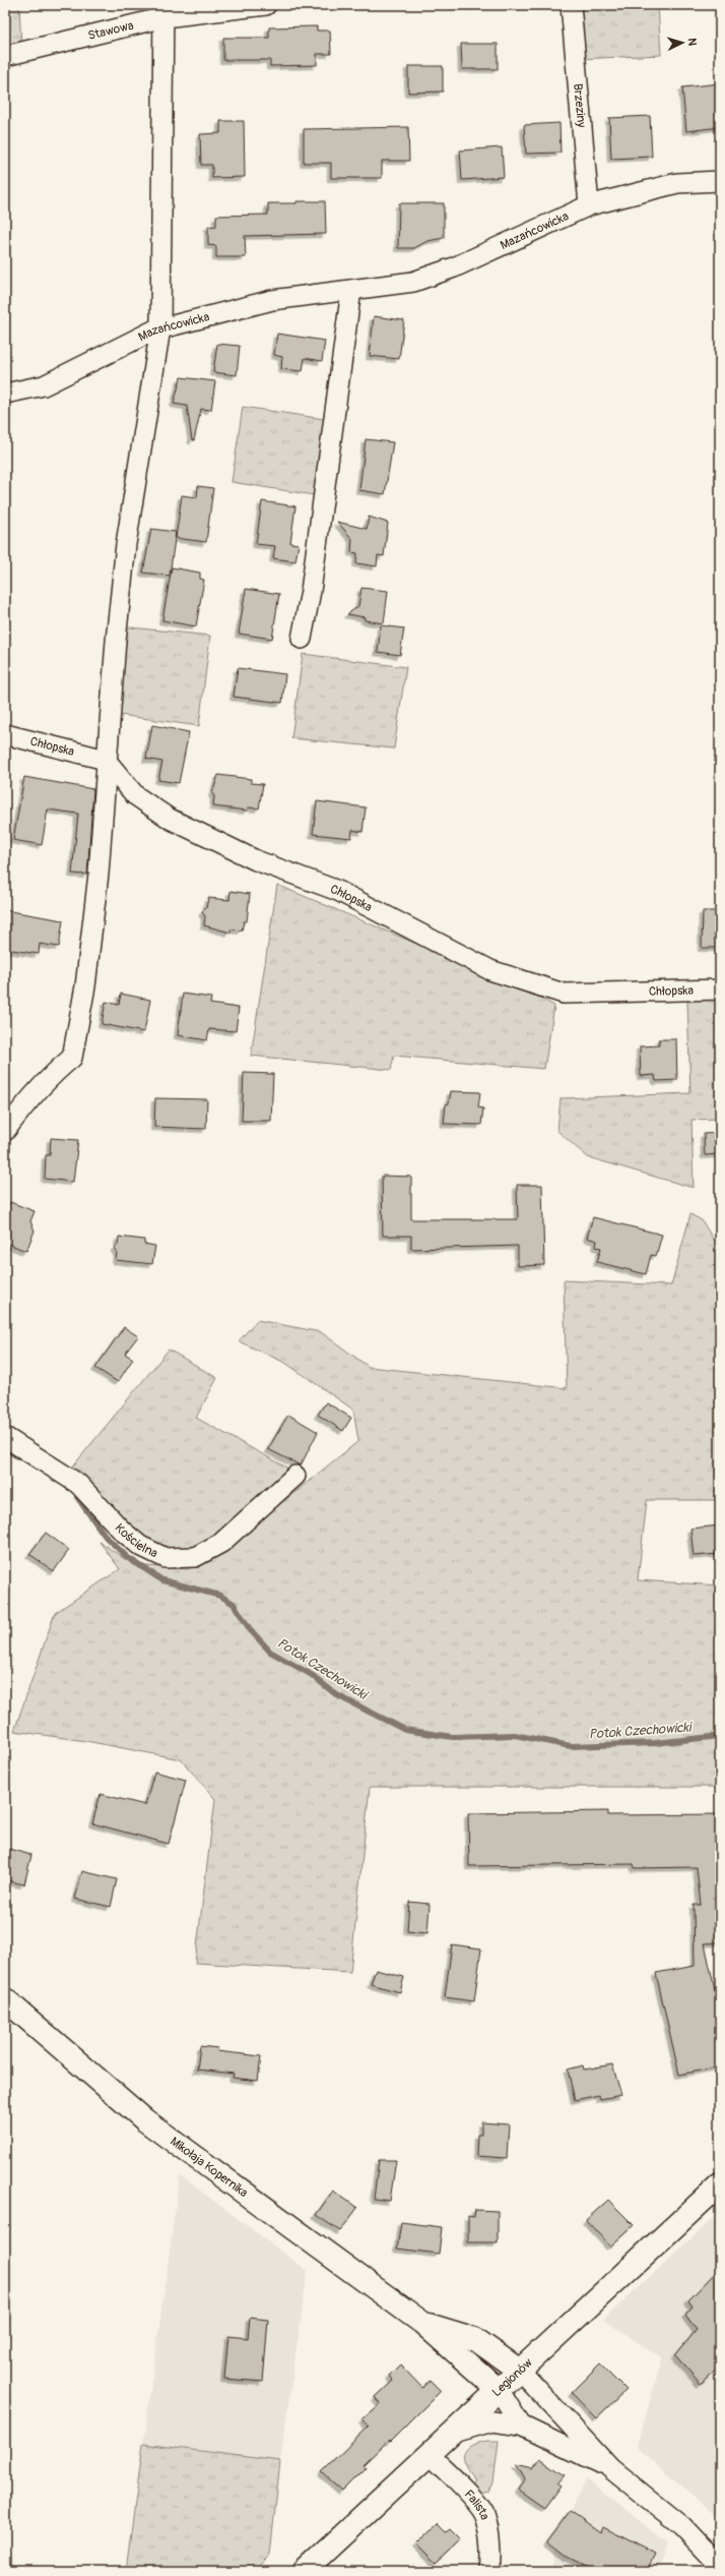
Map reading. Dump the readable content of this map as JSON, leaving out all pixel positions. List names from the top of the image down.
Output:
{
  "streets": {
    "street": [
      "Stawowa",
      "Brzeziny",
      "Mazańcowicka",
      "Chłopska",
      "Kościelna",
      "Mikołaja Kopernika",
      "Legionów",
      "Falista"
    ]
  },
  "crossings": [
    ["Brzeziny", "Mazańcowicka"],
    ["Mikołaja Kopernika", "Legionów"],
    ["Legionów", "Falista"]
  ],
  "water": ["Potok Czechowicki"],
  "north": "right"
}
